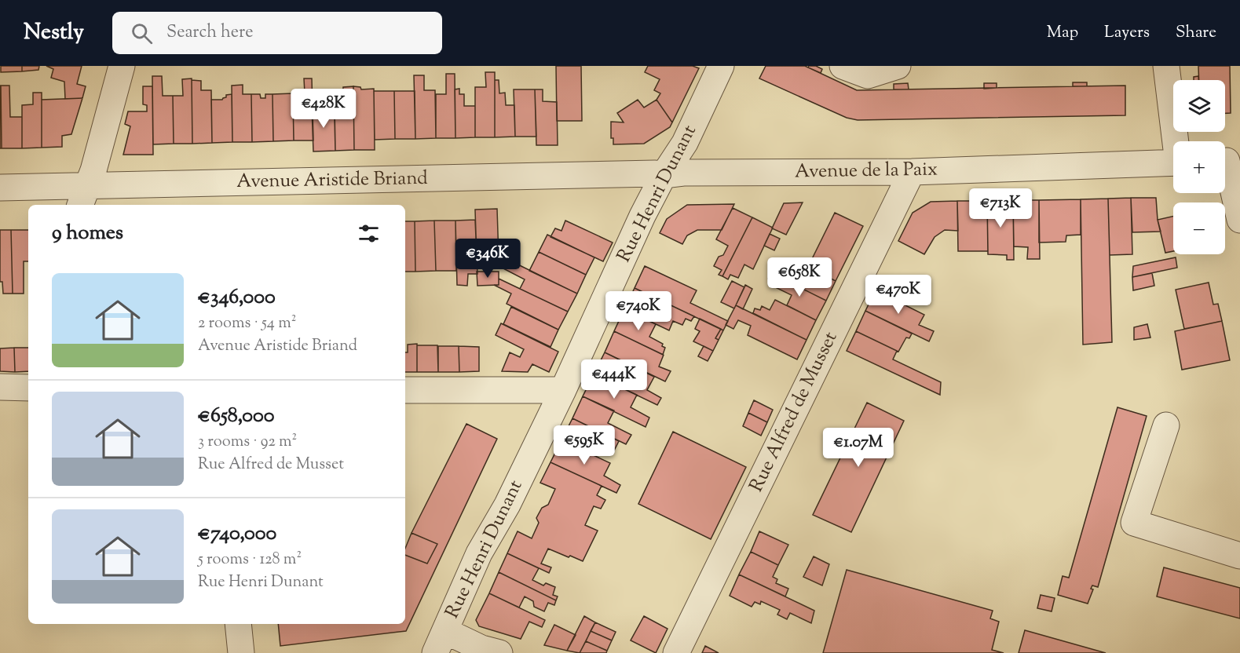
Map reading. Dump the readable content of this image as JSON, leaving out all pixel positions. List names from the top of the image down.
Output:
{
  "streets": {
    "street": [
      "Avenue de la Paix",
      "Avenue Aristide Briand",
      "Rue Henri Dunant",
      "Rue Alfred de Musset"
    ]
  },
  "crossings": [
    ["Avenue de la Paix", "Avenue Aristide Briand"],
    ["Avenue de la Paix", "Rue Henri Dunant"],
    ["Avenue de la Paix", "Rue Alfred de Musset"],
    ["Avenue Aristide Briand", "Rue Henri Dunant"]
  ],
  "page": {
    "header": "Nestly",
    "search": "Search here",
    "nav": ["Map", "Layers", "Share"],
    "map_buttons": ["+", "−"],
    "price": [
      "€428K",
      "€713K",
      "€346K",
      "€658K",
      "€470K",
      "€740K",
      "€444K",
      "€595K",
      "€1.07M"
    ],
    "heading": "9 homes",
    "list": [
      {
        "name": "€346,000",
        "note": "2 rooms · 54 m² · Avenue Aristide Briand"
      },
      {
        "name": "€658,000",
        "note": "3 rooms · 92 m² · Rue Alfred de Musset"
      },
      {
        "name": "€740,000",
        "note": "5 rooms · 128 m² · Rue Henri Dunant"
      }
    ]
  }
}
